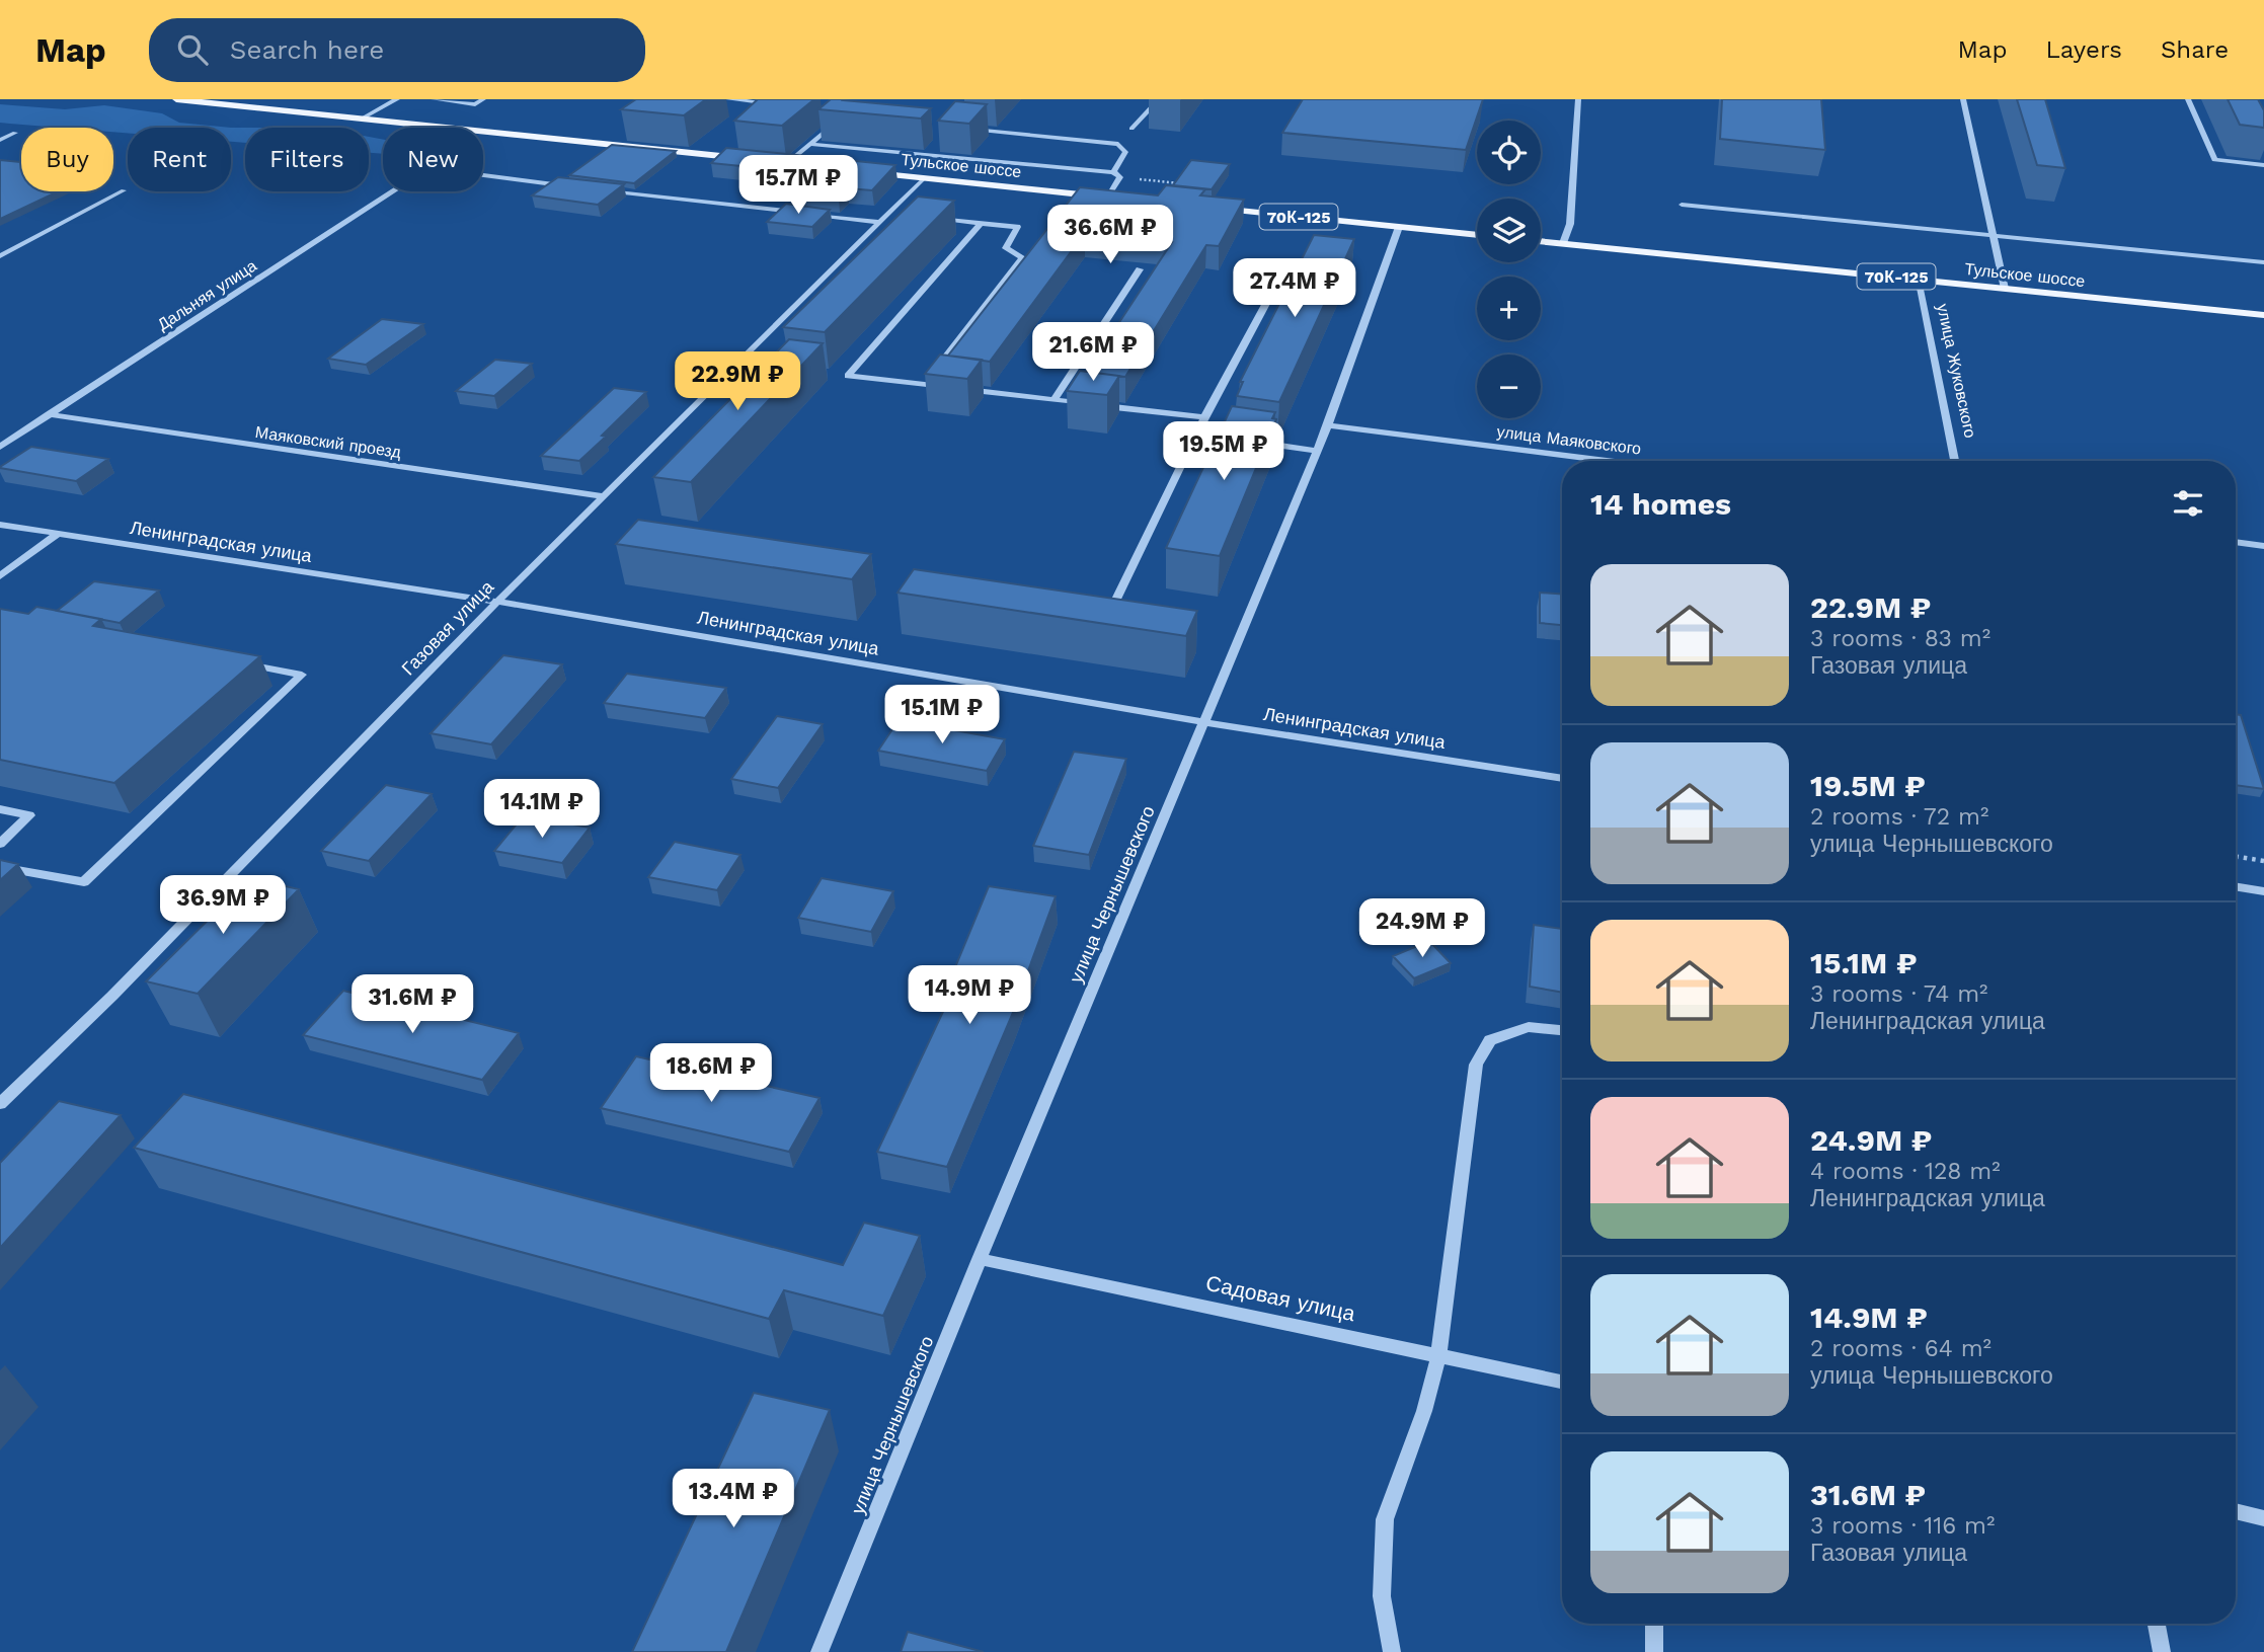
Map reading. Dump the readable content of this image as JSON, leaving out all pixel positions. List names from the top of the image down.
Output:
{
  "streets": {
    "main road": ["Тульское шоссе", "70К-125"],
    "street": [
      "Дальняя улица",
      "улица Жуковского",
      "улица Маяковского",
      "Маяковский проезд",
      "Ленинградская улица",
      "Газовая улица",
      "улица Чернышевского",
      "Садовая улица"
    ]
  },
  "crossings": [
    ["Тульское шоссе", "улица Жуковского"],
    ["Тульское шоссе", "Газовая улица"],
    ["70К-125", "улица Чернышевского"],
    ["Дальняя улица", "Маяковский проезд"],
    ["улица Маяковского", "улица Чернышевского"],
    ["Маяковский проезд", "Газовая улица"],
    ["Ленинградская улица", "Газовая улица"],
    ["Ленинградская улица", "улица Чернышевского"],
    ["улица Чернышевского", "Садовая улица"]
  ],
  "page": {
    "header": "Map",
    "search": "Search here",
    "nav": ["Map", "Layers", "Share"],
    "map_buttons": ["+", "−"],
    "chip": [
      "Buy",
      "Rent",
      "Filters",
      "New"
    ],
    "price": [
      "15.7M ₽",
      "36.6M ₽",
      "27.4M ₽",
      "21.6M ₽",
      "22.9M ₽",
      "19.5M ₽",
      "15.1M ₽",
      "14.1M ₽",
      "36.9M ₽",
      "24.9M ₽",
      "14.9M ₽",
      "31.6M ₽",
      "18.6M ₽",
      "13.4M ₽"
    ],
    "heading": "14 homes",
    "list": [
      {
        "name": "22.9M ₽",
        "note": "3 rooms · 83 m² · Газовая улица"
      },
      {
        "name": "19.5M ₽",
        "note": "2 rooms · 72 m² · улица Чернышевского"
      },
      {
        "name": "15.1M ₽",
        "note": "3 rooms · 74 m² · Ленинградская улица"
      },
      {
        "name": "24.9M ₽",
        "note": "4 rooms · 128 m² · Ленинградская улица"
      },
      {
        "name": "14.9M ₽",
        "note": "2 rooms · 64 m² · улица Чернышевского"
      },
      {
        "name": "31.6M ₽",
        "note": "3 rooms · 116 m² · Газовая улица"
      }
    ]
  }
}
